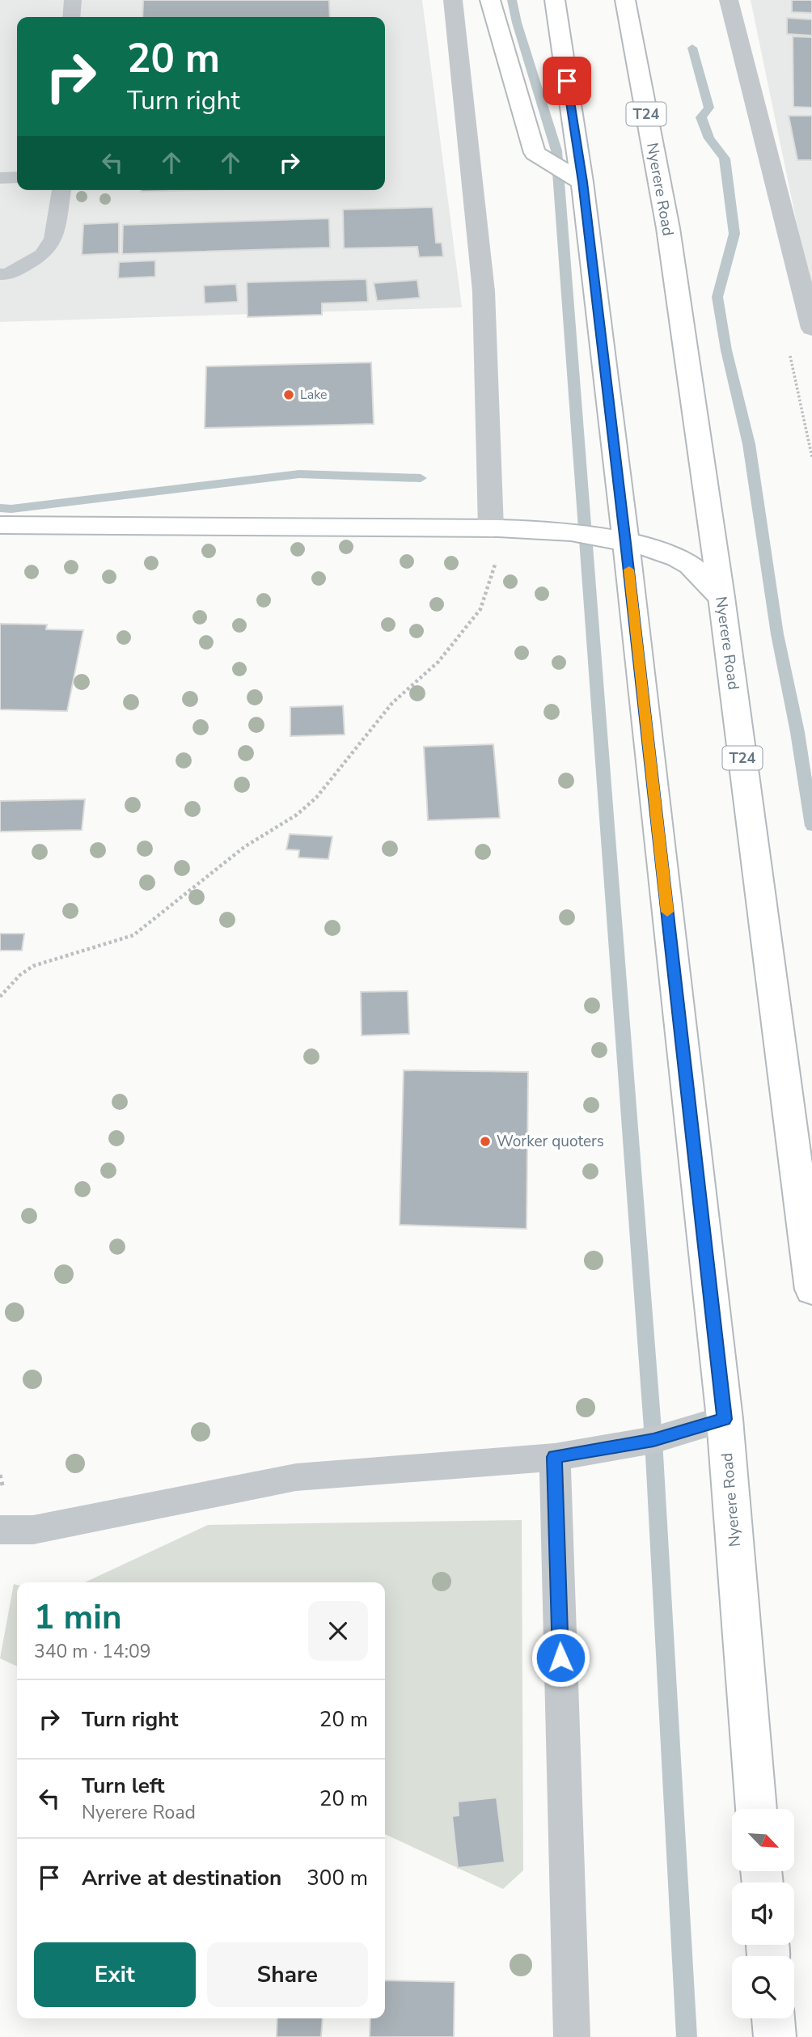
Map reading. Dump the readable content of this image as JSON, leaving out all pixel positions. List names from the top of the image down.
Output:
{
  "streets": {
    "main road": ["T24", "Nyerere Road"]
  },
  "places": ["Lake", "Worker quoters"],
  "north": "bottom right",
  "page": {
    "turn": ["20 m", "Turn right"],
    "heading": ["1 min", "340 m · 14:09"],
    "list": [
      {
        "name": "Turn right",
        "value": "20 m"
      },
      {
        "name": "Turn left",
        "note": "Nyerere Road",
        "value": "20 m"
      },
      {
        "name": "Arrive at destination",
        "value": "300 m"
      }
    ],
    "buttons": ["Exit", "Share"]
  }
}
